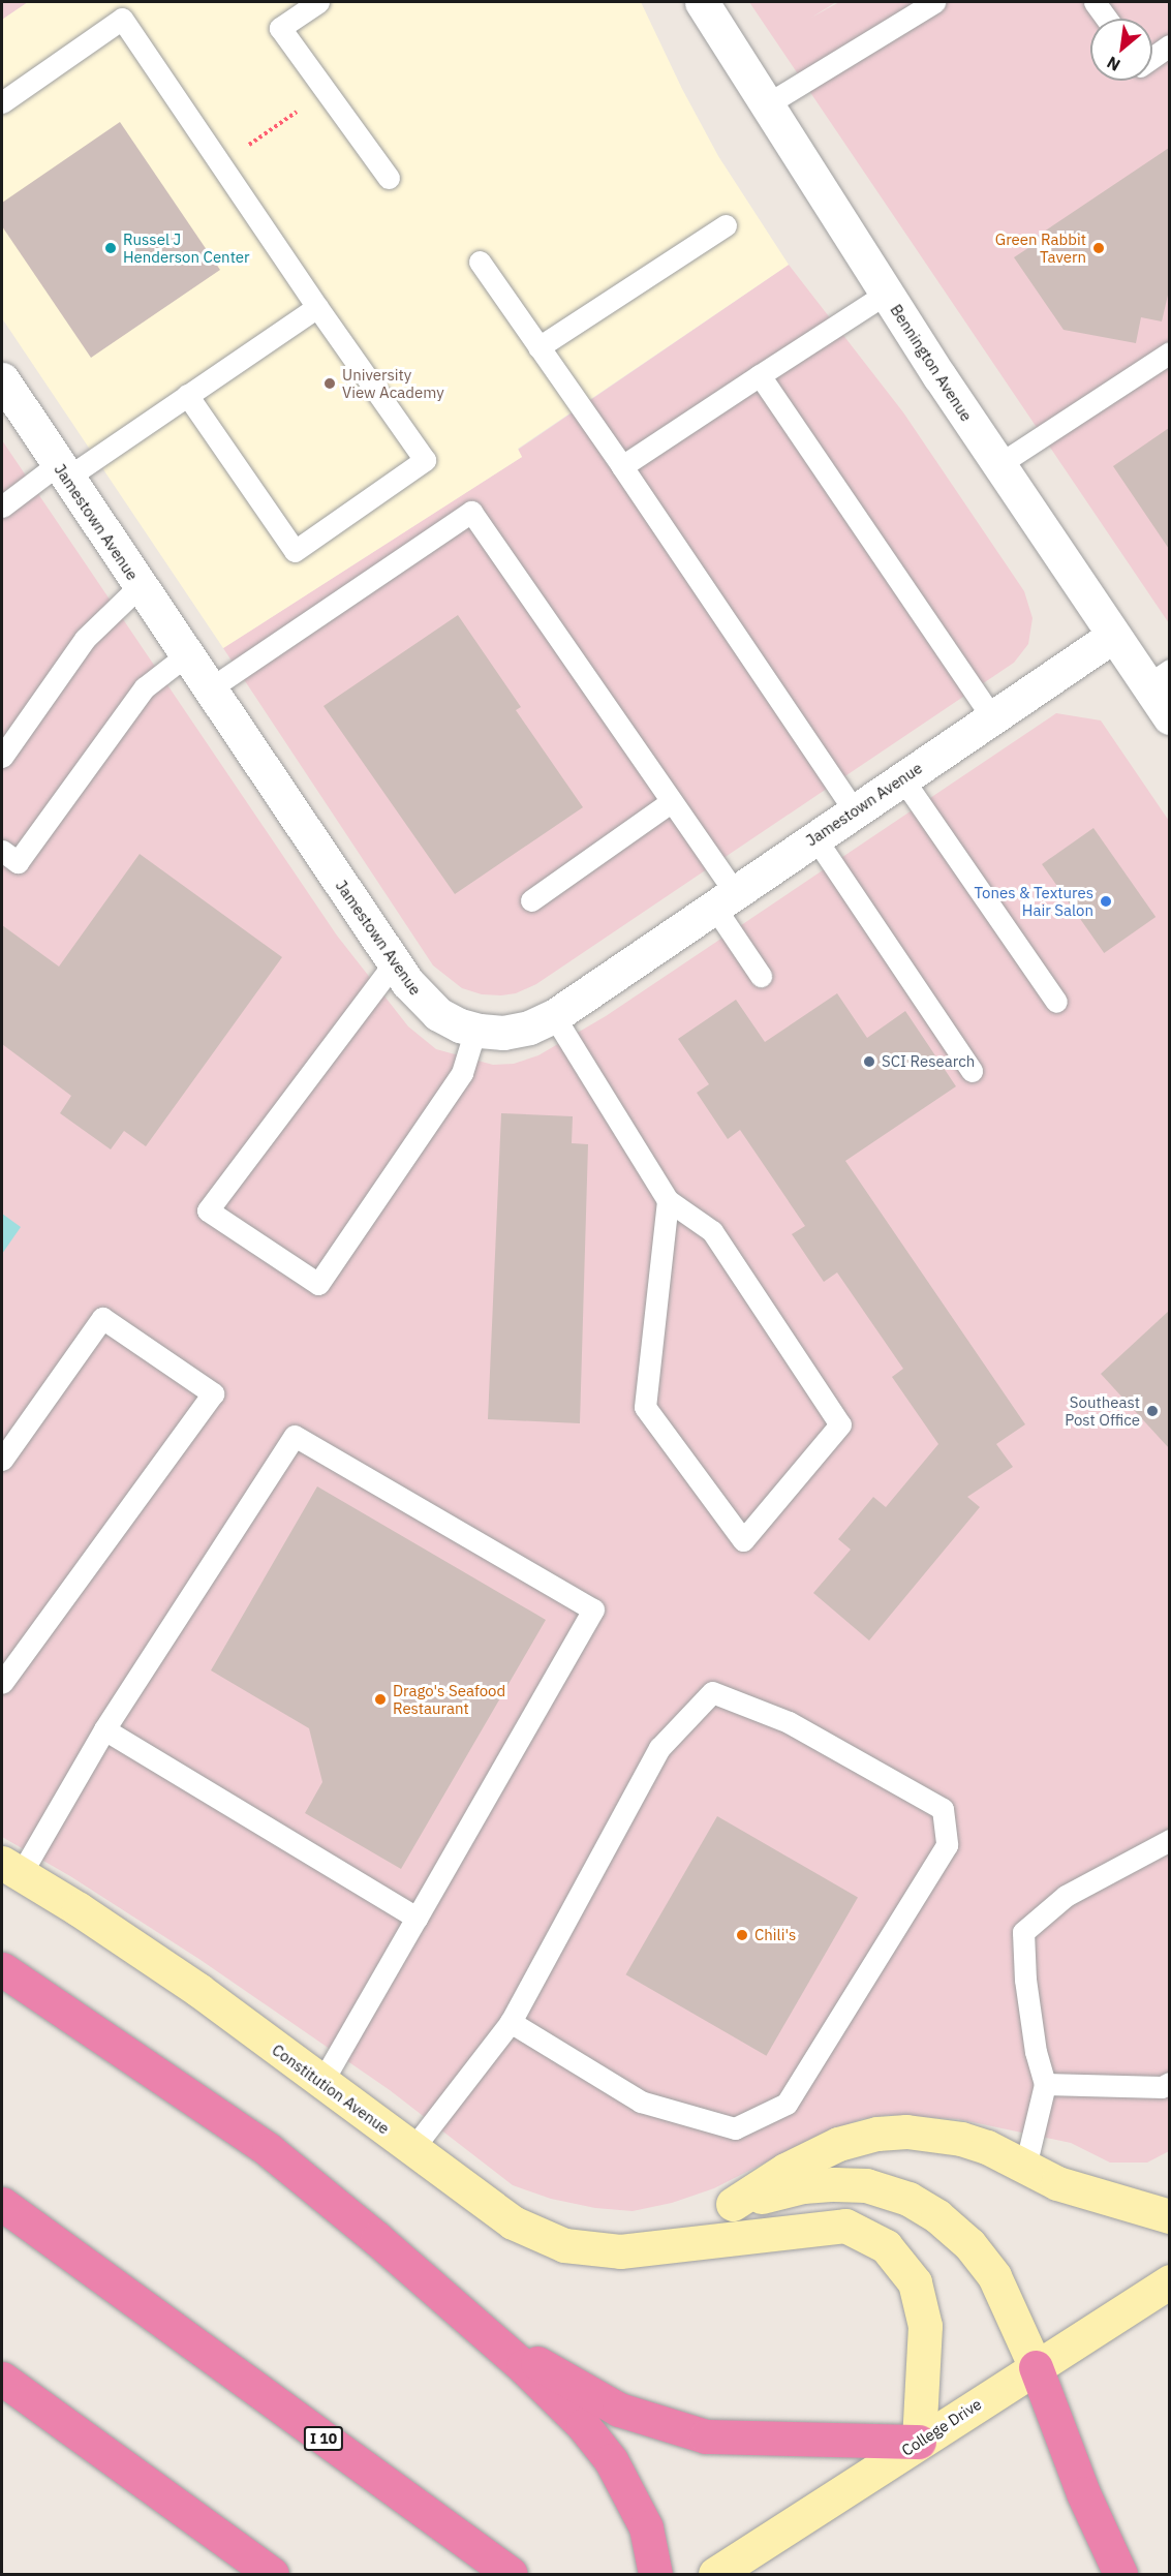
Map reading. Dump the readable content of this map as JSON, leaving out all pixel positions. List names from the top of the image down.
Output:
{
  "streets": {
    "highway": ["I 10"],
    "street": [
      "Bennington Avenue",
      "Jamestown Avenue",
      "Constitution Avenue",
      "College Drive"
    ]
  },
  "crossings": [
    ["Bennington Avenue", "Jamestown Avenue"],
    ["Constitution Avenue", "College Drive"]
  ],
  "places": [
    "Russel J Henderson Center",
    "Green Rabbit Tavern",
    "University View Academy",
    "Tones & Textures Hair Salon",
    "SCI Research",
    "Southeast Post Office",
    "Drago's Seafood Restaurant",
    "Chili's"
  ],
  "north": "bottom left"
}
